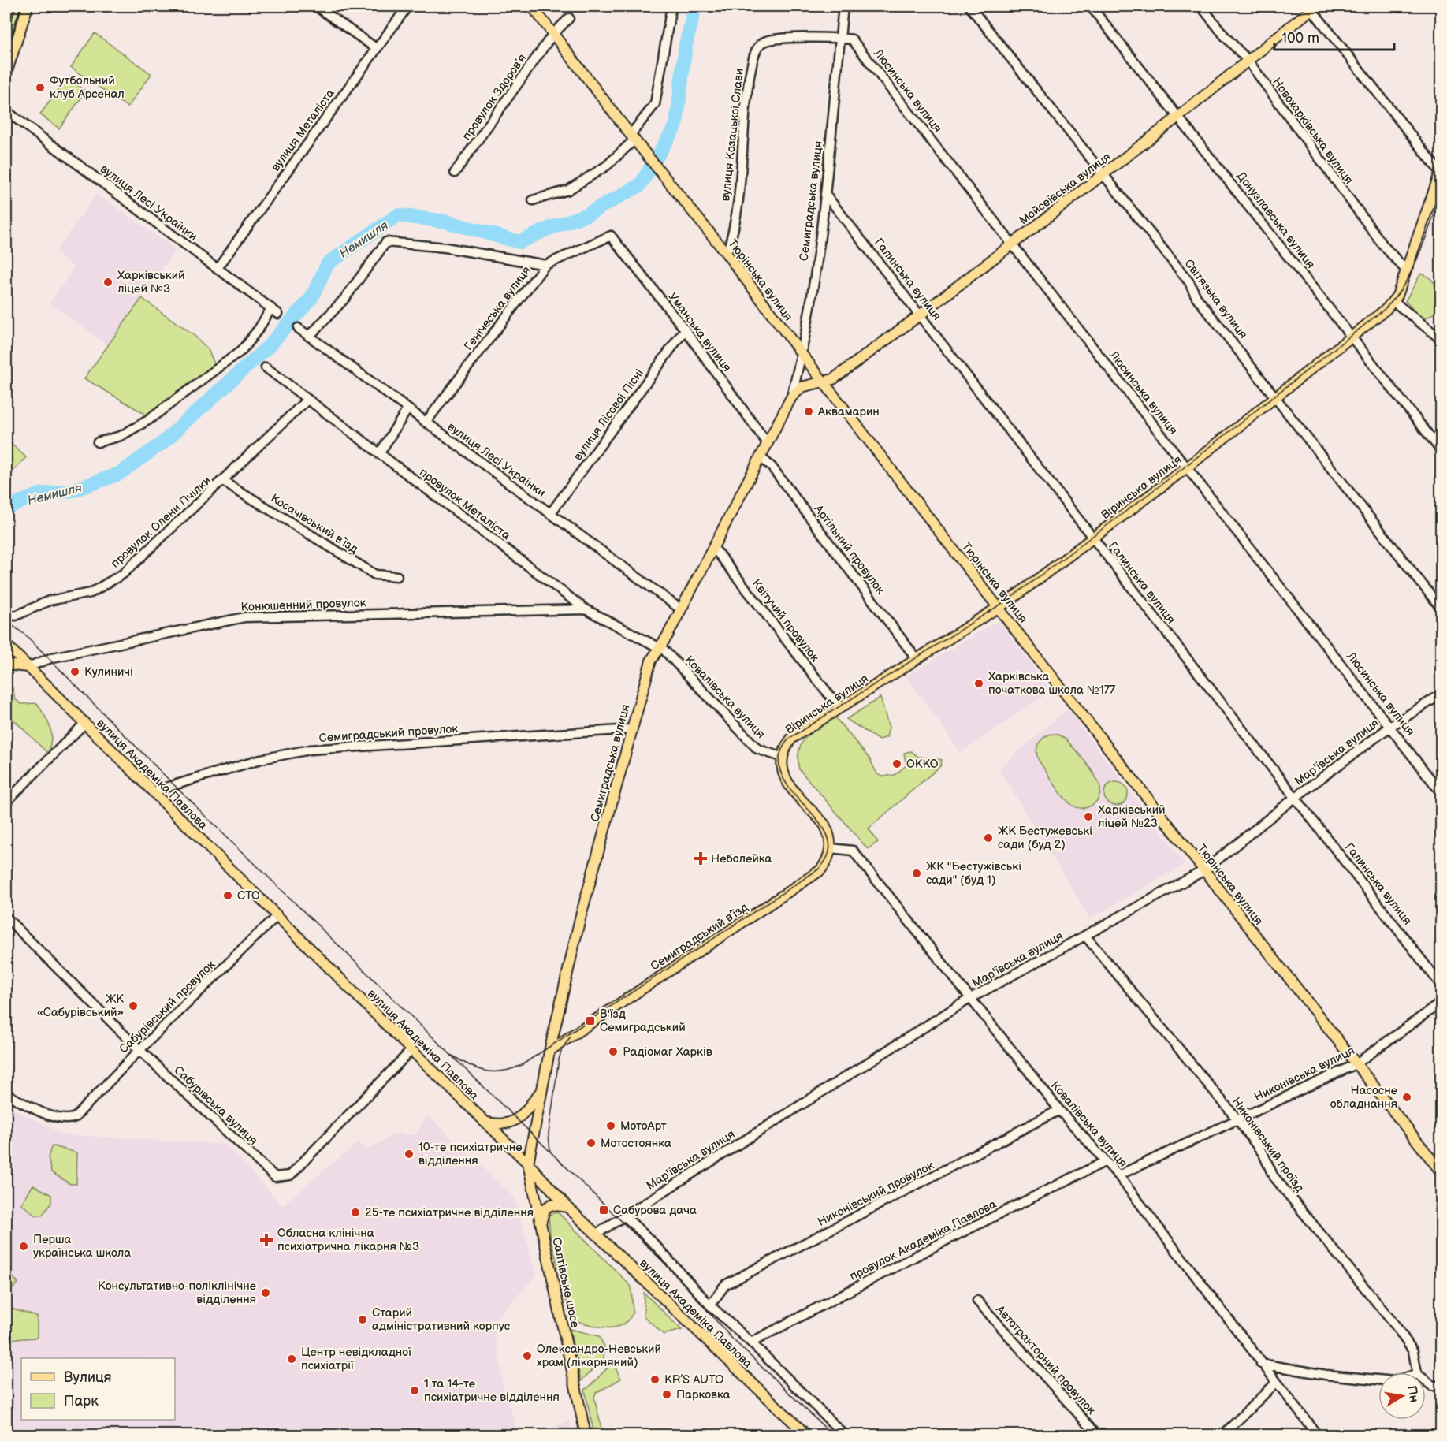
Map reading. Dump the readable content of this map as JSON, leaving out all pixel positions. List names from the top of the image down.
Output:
{
  "streets": {
    "main road": [
      "Мойсеївська вулиця",
      "Семиградська вулиця",
      "Тюрінська вулиця",
      "Віринська вулиця",
      "вулиця Академіка Павлова",
      "Семиградський в’їзд",
      "Салтівське шосе"
    ],
    "street": [
      "Люсинська вулиця",
      "провулок Здоров’я",
      "вулиця Металіста",
      "Новохарківська вулиця",
      "вулиця Козацької Слави",
      "вулиця Лесі Українки",
      "Донузлавська вулиця",
      "Галинська вулиця",
      "Світязька вулиця",
      "Генічеська вулиця",
      "Уманська вулиця",
      "вулиця Лісової Пісні",
      "провулок Металіста",
      "провулок Олени Пчілки",
      "Косачівський в’їзд",
      "Артільний провулок",
      "Конюшенний провулок",
      "Квітучий провулок",
      "Ковалівська вулиця",
      "Семиградський провулок",
      "Мар'ївська вулиця",
      "Сабурівський провулок",
      "Никонівська вулиця",
      "Сабурівська вулиця",
      "Никонівський проїзд",
      "Никонівський провулок",
      "провулок Академіка Павлова",
      "Автотракторний провулок"
    ]
  },
  "crossings": [
    ["Люсинська вулиця", "вулиця Козацької Слави"],
    ["Люсинська вулиця", "Мойсеївська вулиця"],
    ["Люсинська вулиця", "Семиградська вулиця"],
    ["Люсинська вулиця", "Віринська вулиця"],
    ["Люсинська вулиця", "Мар'ївська вулиця"],
    ["провулок Здоров’я", "Тюрінська вулиця"],
    ["вулиця Металіста", "вулиця Лесі Українки"],
    ["Новохарківська вулиця", "Мойсеївська вулиця"],
    ["Новохарківська вулиця", "Віринська вулиця"],
    ["вулиця Козацької Слави", "Семиградська вулиця"],
    ["вулиця Козацької Слави", "Тюрінська вулиця"],
    ["Мойсеївська вулиця", "Семиградська вулиця"],
    ["Мойсеївська вулиця", "Донузлавська вулиця"],
    ["Мойсеївська вулиця", "Галинська вулиця"],
    ["Мойсеївська вулиця", "Тюрінська вулиця"],
    ["Мойсеївська вулиця", "Світязька вулиця"],
    ["Семиградська вулиця", "вулиця Лесі Українки"],
    ["Семиградська вулиця", "Галинська вулиця"],
    ["Семиградська вулиця", "Тюрінська вулиця"],
    ["Семиградська вулиця", "Уманська вулиця"],
    ["Семиградська вулиця", "провулок Металіста"],
    ["Семиградська вулиця", "Артільний провулок"],
    ["Семиградська вулиця", "Квітучий провулок"],
    ["Семиградська вулиця", "Ковалівська вулиця"],
    ["Семиградська вулиця", "Семиградський провулок"],
    ["Семиградська вулиця", "вулиця Академіка Павлова"],
    ["Семиградська вулиця", "Семиградський в’їзд"],
    ["Семиградська вулиця", "Салтівське шосе"],
    ["вулиця Лесі Українки", "Генічеська вулиця"],
    ["вулиця Лесі Українки", "вулиця Лісової Пісні"],
    ["Донузлавська вулиця", "Віринська вулиця"],
    ["Галинська вулиця", "Віринська вулиця"],
    ["Галинська вулиця", "Мар'ївська вулиця"],
    ["Тюрінська вулиця", "Віринська вулиця"],
    ["Тюрінська вулиця", "Мар'ївська вулиця"],
    ["Тюрінська вулиця", "Никонівська вулиця"],
    ["Світязька вулиця", "Віринська вулиця"],
    ["Генічеська вулиця", "Уманська вулиця"],
    ["Уманська вулиця", "вулиця Лісової Пісні"],
    ["Віринська вулиця", "Артільний провулок"],
    ["Віринська вулиця", "Квітучий провулок"],
    ["Віринська вулиця", "Ковалівська вулиця"],
    ["провулок Металіста", "провулок Олени Пчілки"],
    ["провулок Металіста", "Конюшенний провулок"],
    ["провулок Металіста", "Ковалівська вулиця"],
    ["провулок Олени Пчілки", "Косачівський в’їзд"],
    ["Конюшенний провулок", "вулиця Академіка Павлова"],
    ["Ковалівська вулиця", "Мар'ївська вулиця"],
    ["Ковалівська вулиця", "Семиградський в’їзд"],
    ["Ковалівська вулиця", "Никонівська вулиця"],
    ["Ковалівська вулиця", "Никонівський провулок"],
    ["Ковалівська вулиця", "провулок Академіка Павлова"],
    ["Семиградський провулок", "вулиця Академіка Павлова"],
    ["Мар'ївська вулиця", "вулиця Академіка Павлова"],
    ["Мар'ївська вулиця", "Никонівський проїзд"],
    ["вулиця Академіка Павлова", "Сабурівський провулок"],
    ["вулиця Академіка Павлова", "Сабурівська вулиця"],
    ["вулиця Академіка Павлова", "Никонівський провулок"],
    ["вулиця Академіка Павлова", "провулок Академіка Павлова"],
    ["вулиця Академіка Павлова", "Салтівське шосе"],
    ["Сабурівський провулок", "Сабурівська вулиця"],
    ["Никонівська вулиця", "Никонівський проїзд"]
  ],
  "water": ["Немишля"],
  "places": {
    "other": [
      "Футбольний клуб Арсенал",
      "Харківський ліцей №3",
      "Аквамарин",
      "Кулиничі",
      "Харківська початкова школа №177",
      "ОККО",
      "Харківський ліцей №23",
      "ЖК Бестужевські сади (буд 2)",
      "ЖК \"Бестужівські сади\" (буд 1)",
      "СТО",
      "ЖК «Сабурівський»",
      "Радіомаг Харків",
      "Насосне обладнання",
      "МотоАрт",
      "Мотостоянка",
      "10-те психіатричне відділення",
      "25-те психіатричне відділення",
      "Перша українська школа",
      "Консультативно-поліклінічне відділення",
      "Старий адміністративний корпус",
      "Олександро-Невський храм (лікарняний)",
      "Центр невідкладної психіатрії",
      "KR’S AUTO",
      "1 та 14-те психіатричне відділення",
      "Парковка"
    ],
    "health": ["Неболейка", "Обласна клінічна психіатрична лікарня №3"],
    "transit": ["В'їзд Семиградський", "Сабурова дача"]
  },
  "legend": ["Вулиця", "Парк"],
  "scale_bar": "100 m",
  "north": "right"
}
